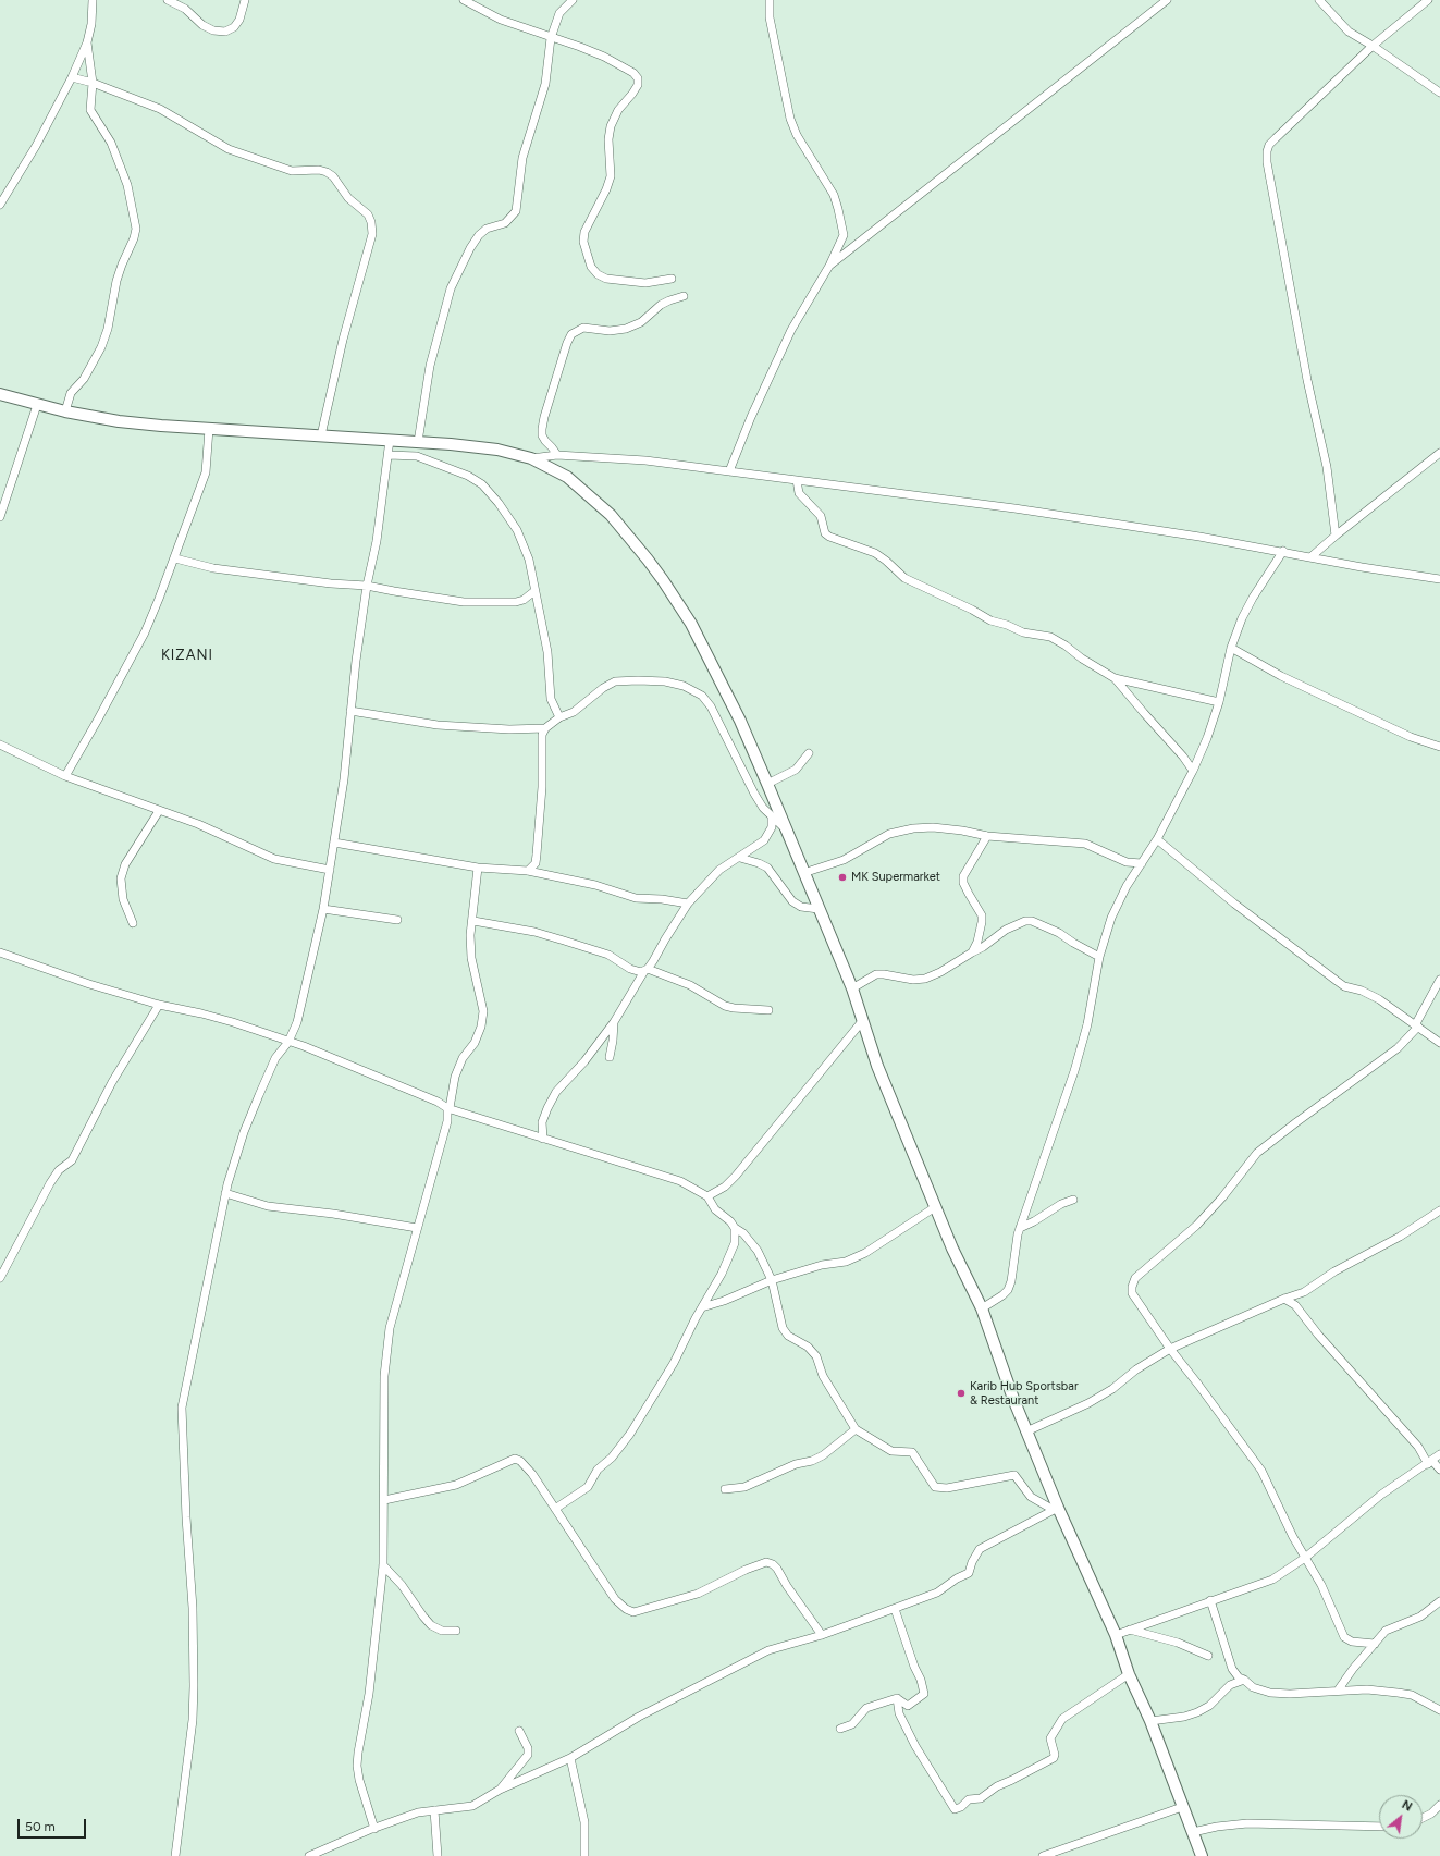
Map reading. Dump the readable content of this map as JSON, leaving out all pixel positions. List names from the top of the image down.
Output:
{
  "districts": ["KIZANI"],
  "places": ["MK Supermarket", "Karib Hub Sportsbar & Restaurant"],
  "scale_bar": "50 m",
  "north": "top right"
}
